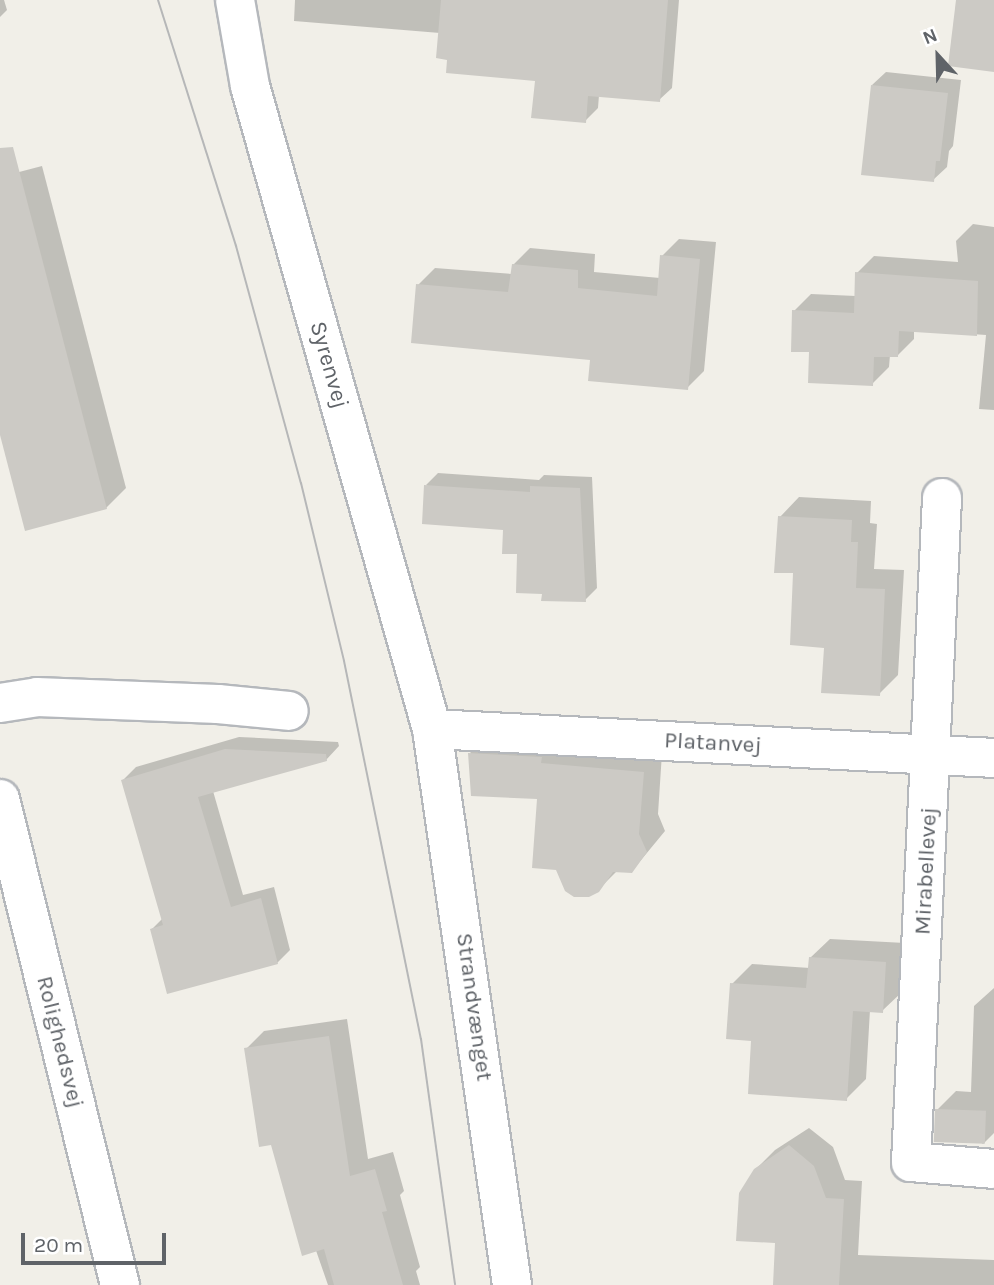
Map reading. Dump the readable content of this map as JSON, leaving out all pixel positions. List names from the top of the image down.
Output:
{
  "streets": {
    "street": [
      "Syrenvej",
      "Platanvej",
      "Mirabellevej",
      "Strandvænget",
      "Rolighedsvej"
    ]
  },
  "crossings": [
    ["Syrenvej", "Platanvej"],
    ["Syrenvej", "Strandvænget"],
    ["Platanvej", "Mirabellevej"],
    ["Platanvej", "Strandvænget"]
  ],
  "scale_bar": "20 m",
  "north": "top"
}
